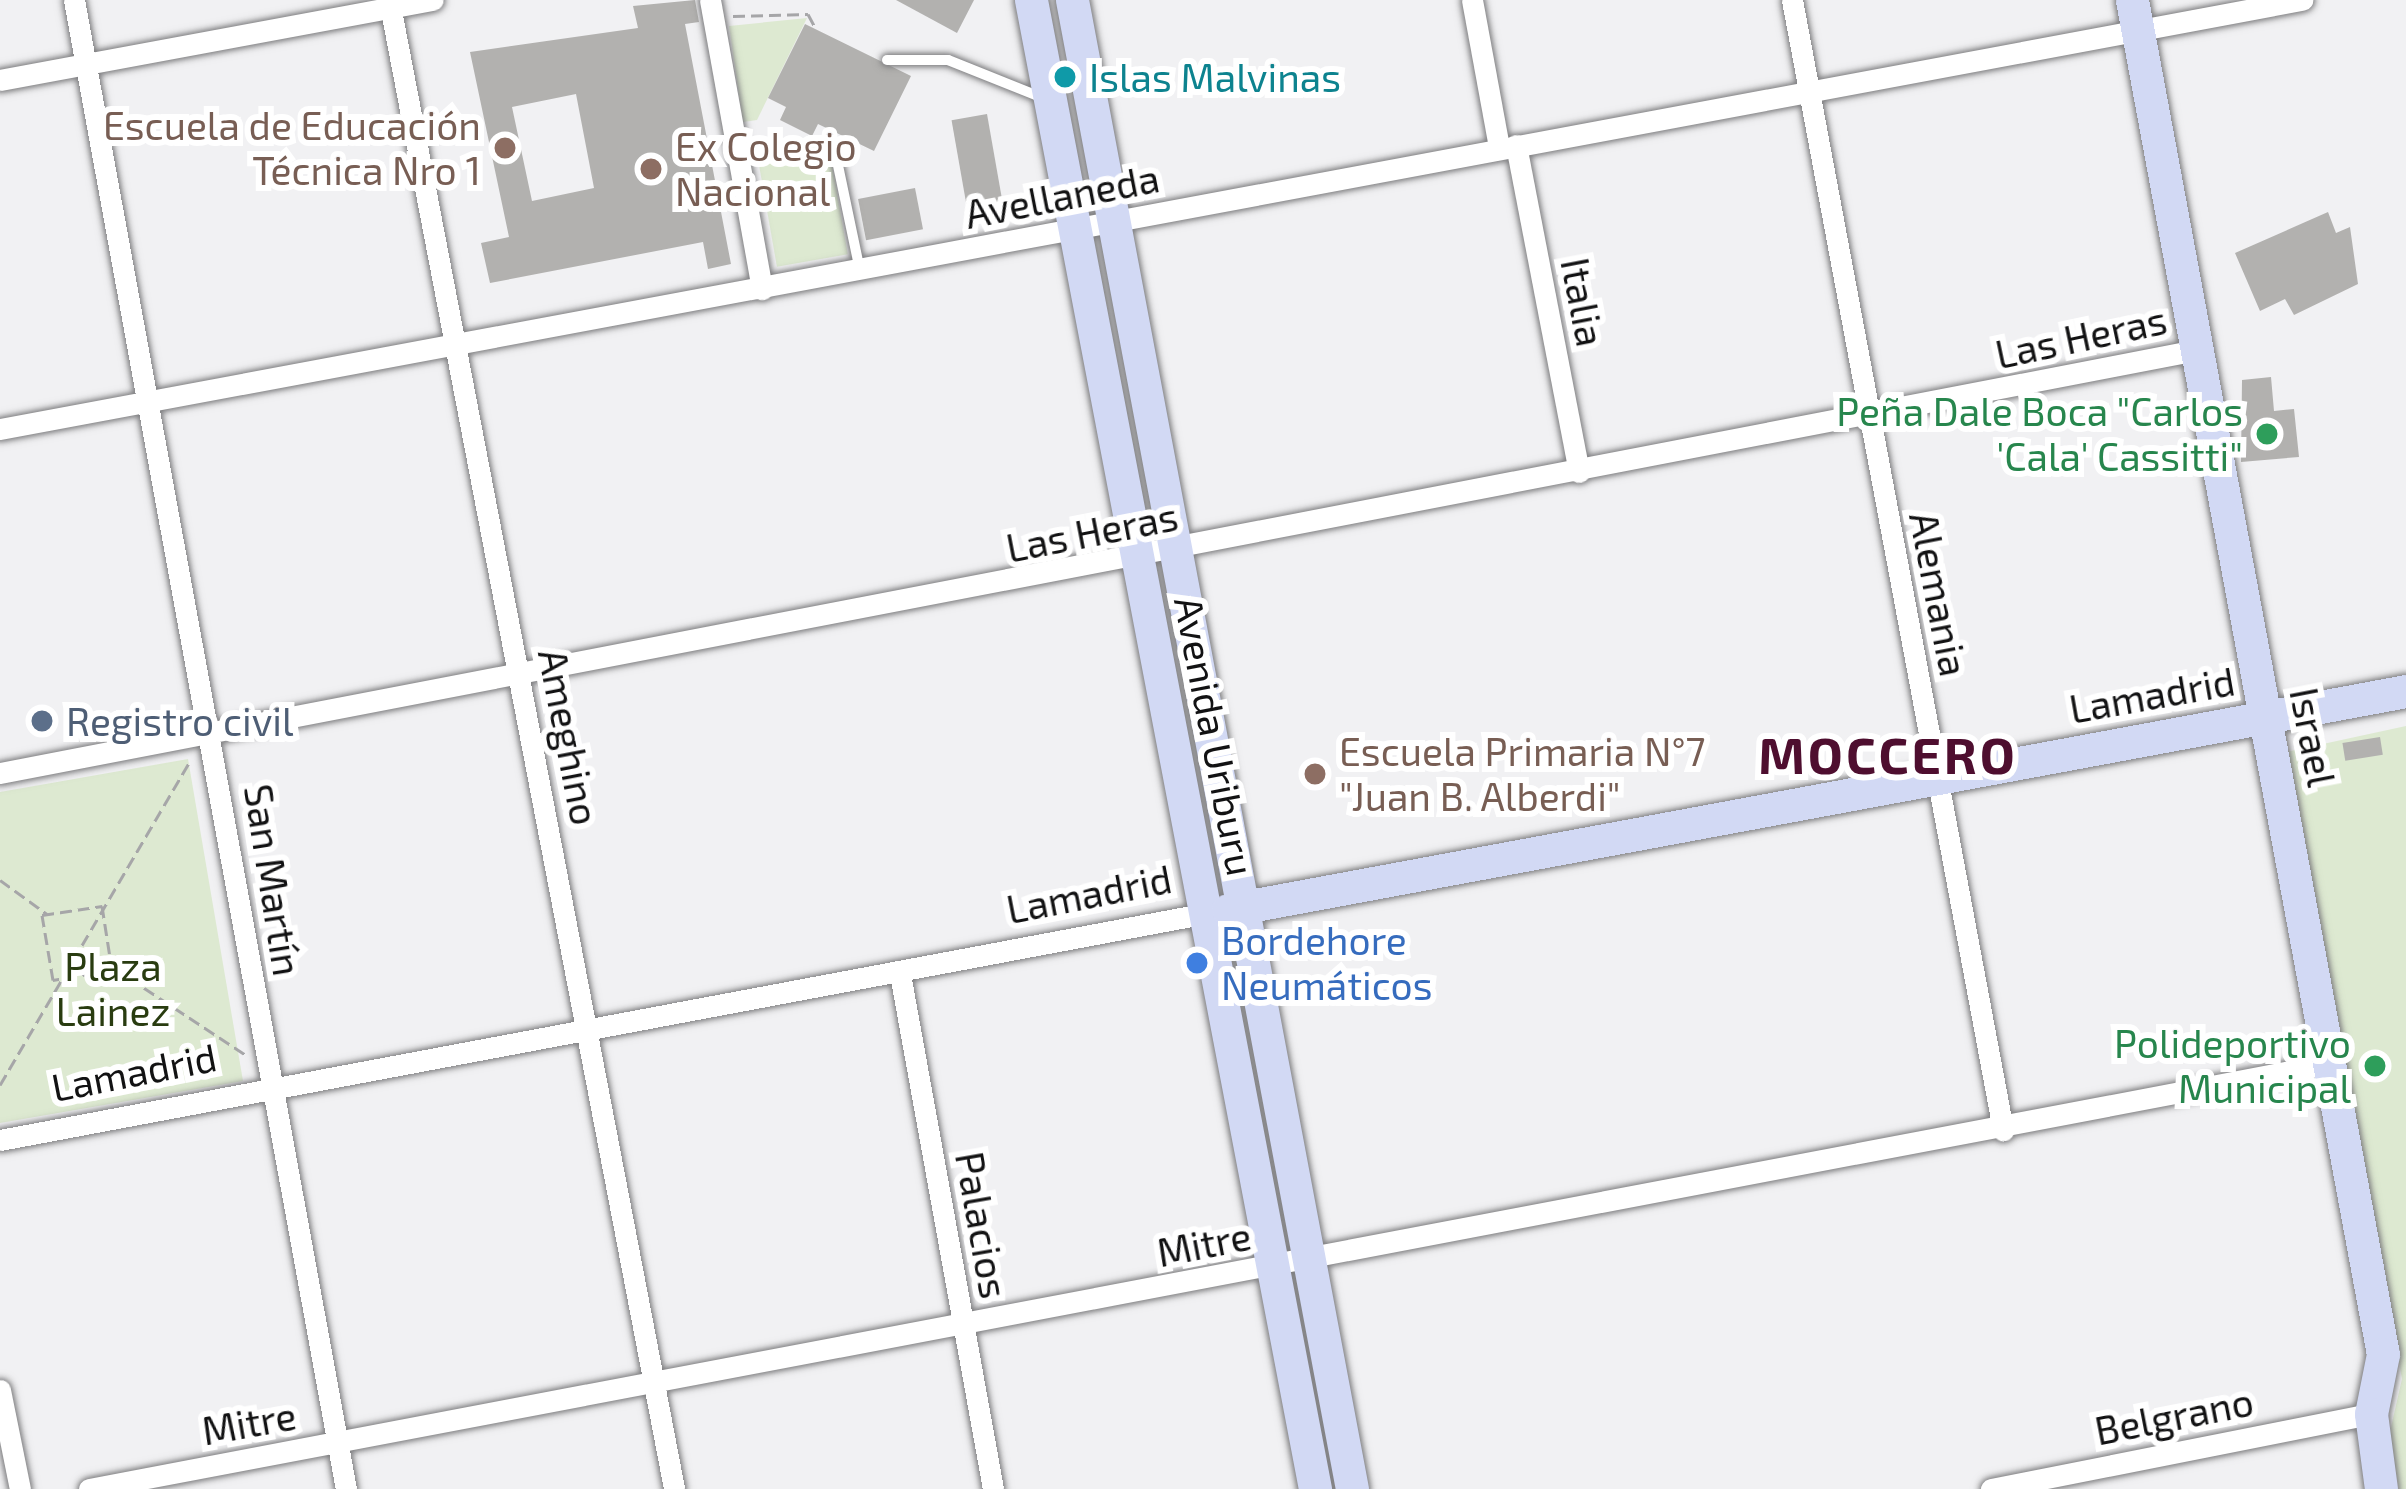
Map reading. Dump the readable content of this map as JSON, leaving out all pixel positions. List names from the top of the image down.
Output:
{
  "streets": {
    "main road": ["Lamadrid", "Avenida Uriburu", "Israel"],
    "street": [
      "Avellaneda",
      "Italia",
      "Las Heras",
      "Alemania",
      "Ameghino",
      "San Martín",
      "Palacios",
      "Mitre",
      "Belgrano"
    ]
  },
  "crossings": [
    ["Avellaneda", "Italia"],
    ["Avellaneda", "Alemania"],
    ["Avellaneda", "Avenida Uriburu"],
    ["Avellaneda", "Ameghino"],
    ["Avellaneda", "Israel"],
    ["Avellaneda", "San Martín"],
    ["Italia", "Las Heras"],
    ["Las Heras", "Alemania"],
    ["Las Heras", "Avenida Uriburu"],
    ["Las Heras", "Ameghino"],
    ["Las Heras", "Israel"],
    ["Las Heras", "San Martín"],
    ["Alemania", "Lamadrid"],
    ["Alemania", "Mitre"],
    ["Lamadrid", "Avenida Uriburu"],
    ["Lamadrid", "Ameghino"],
    ["Lamadrid", "Israel"],
    ["Lamadrid", "San Martín"],
    ["Lamadrid", "Palacios"],
    ["Avenida Uriburu", "Mitre"],
    ["Ameghino", "Mitre"],
    ["Israel", "Mitre"],
    ["Israel", "Belgrano"],
    ["San Martín", "Mitre"],
    ["Palacios", "Mitre"]
  ],
  "districts": ["MOCCERO"],
  "parks": ["Plaza Lainez"],
  "places": [
    "Islas Malvinas",
    "Escuela de Educación Técnica Nro 1",
    "Ex Colegio Nacional",
    "Peña Dale Boca \"Carlos 'Cala' Cassitti\"",
    "Registro civil",
    "Escuela Primaria N°7 \"Juan B. Alberdi\"",
    "Bordehore Neumáticos",
    "Polideportivo Municipal"
  ]
}
